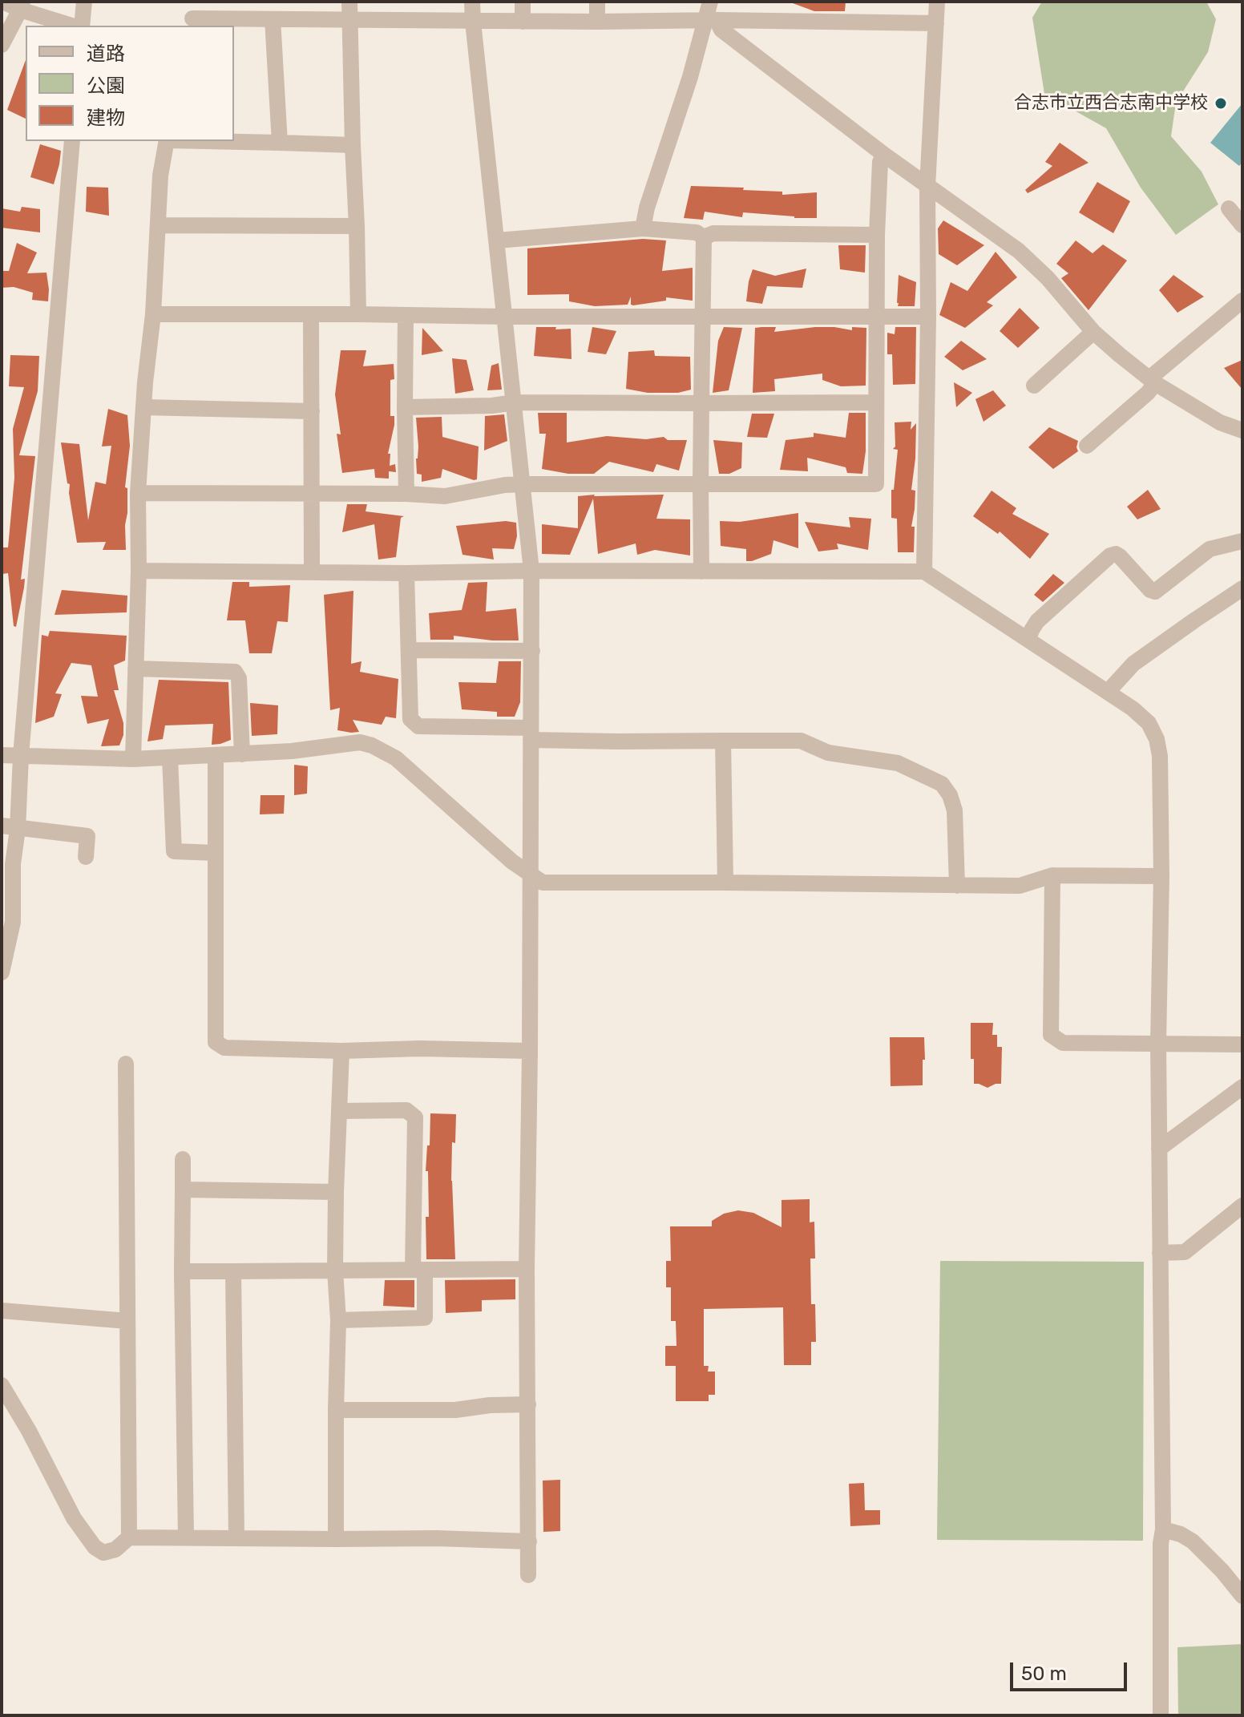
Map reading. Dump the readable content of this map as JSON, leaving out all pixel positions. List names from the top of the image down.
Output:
{
  "places": ["合志市立西合志南中学校"],
  "legend": ["道路", "公園", "建物"],
  "scale_bar": "50 m"
}
